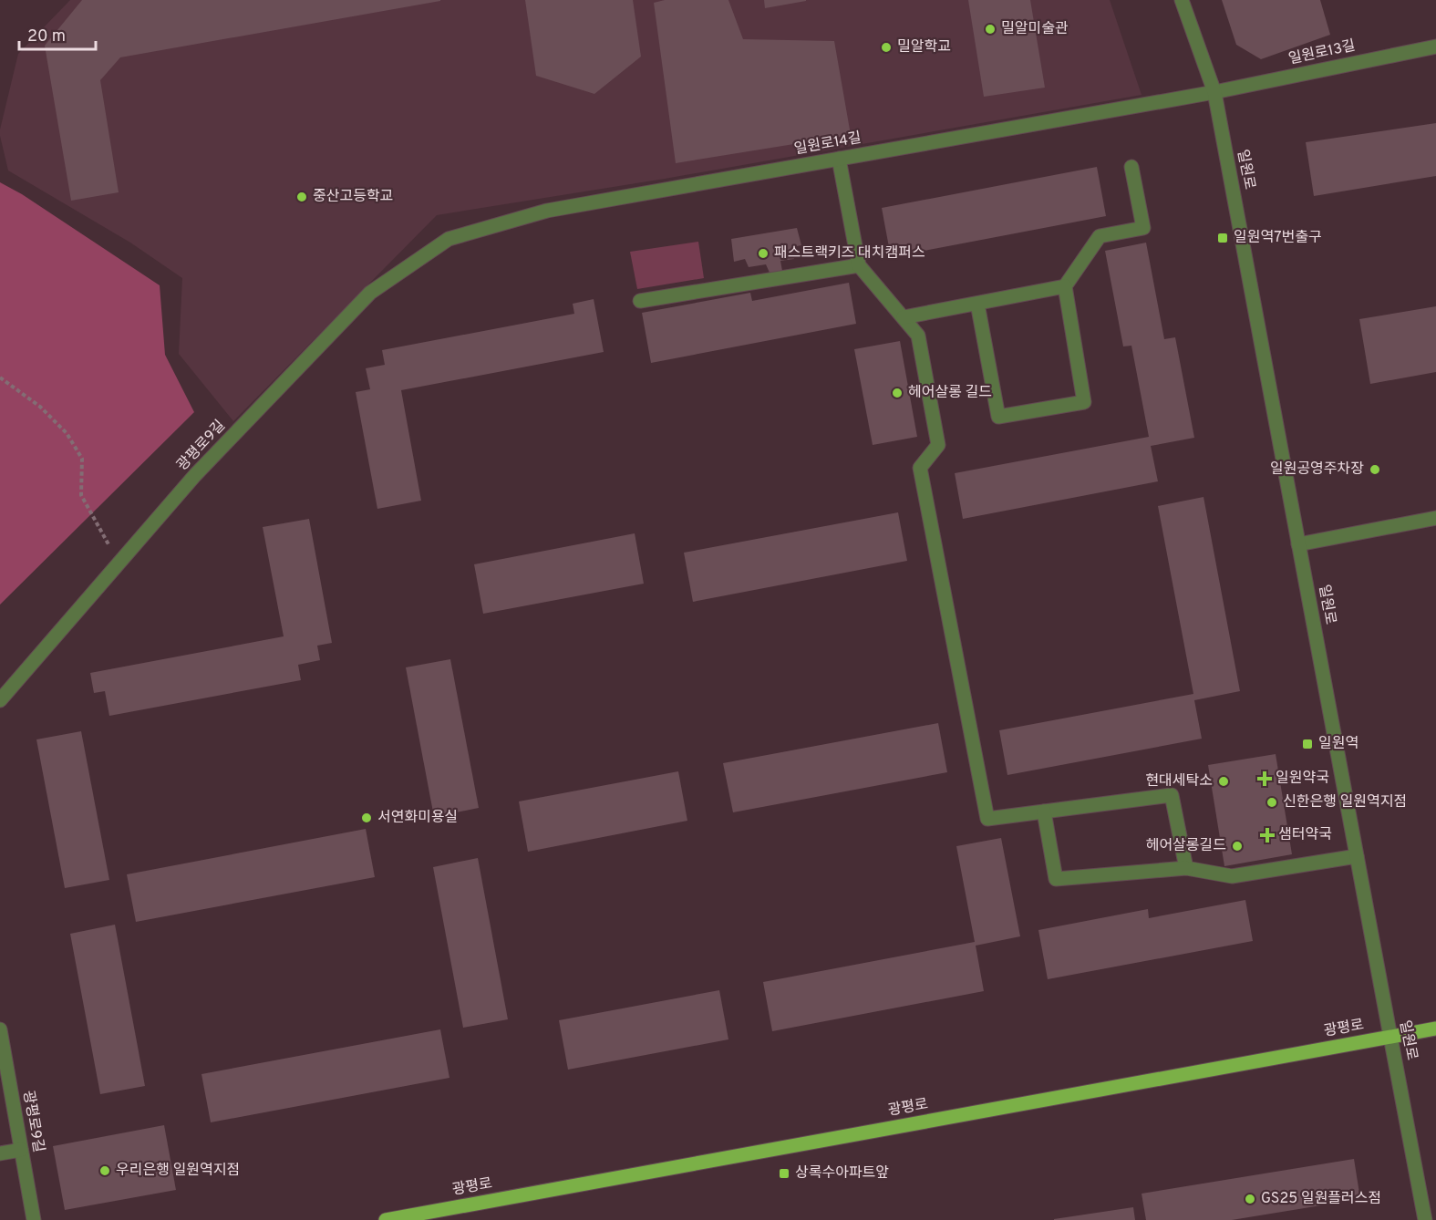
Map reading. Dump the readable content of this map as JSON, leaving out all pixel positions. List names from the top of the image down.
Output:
{
  "streets": {
    "main road": ["광평로"],
    "street": [
      "일원로13길",
      "일원로14길",
      "일원로",
      "광평로9길"
    ]
  },
  "crossings": [
    ["일원로13길", "일원로14길"],
    ["일원로13길", "일원로"],
    ["일원로14길", "일원로"],
    ["일원로14길", "광평로9길"],
    ["일원로", "광평로"]
  ],
  "places": {
    "other": [
      "밀알미술관",
      "밀알학교",
      "중산고등학교",
      "패스트랙키즈 대치캠퍼스",
      "헤어살롱 길드",
      "일원공영주차장",
      "현대세탁소",
      "신한은행 일원역지점",
      "서연화미용실",
      "헤어살롱길드",
      "우리은행 일원역지점",
      "GS25 일원플러스점"
    ],
    "transit": ["일원역7번출구", "일원역", "상록수아파트앞"],
    "health": ["일원약국", "샘터약국"]
  },
  "scale_bar": "20 m"
}
